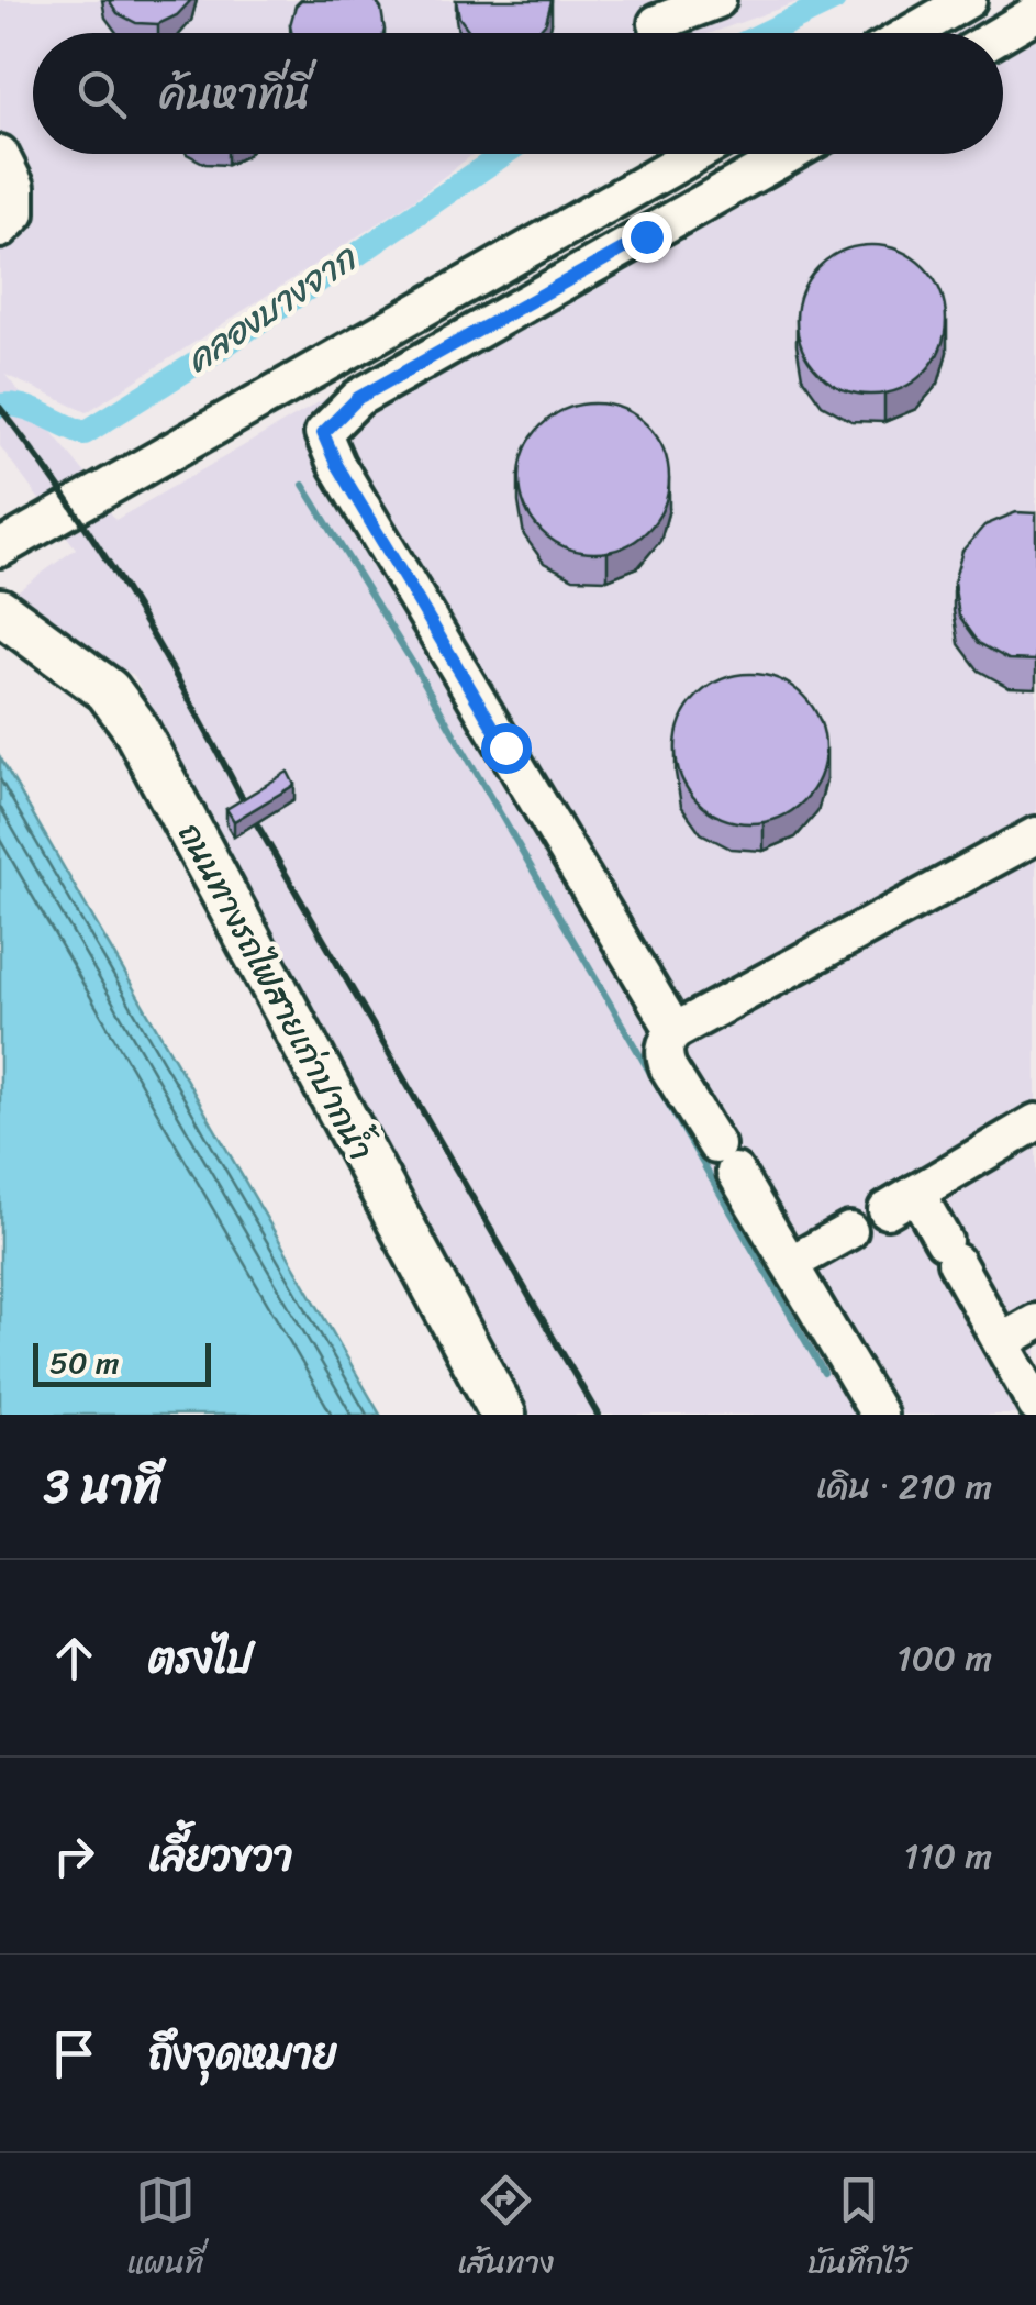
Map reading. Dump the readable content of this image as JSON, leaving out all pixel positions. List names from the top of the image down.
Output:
{
  "streets": {
    "main road": ["ถนนทางรถไฟสายเก่าปากน้ำ"]
  },
  "water": ["คลองบางจาก"],
  "scale_bar": "50 m",
  "page": {
    "search": "ค้นหาที่นี่",
    "scale": "50 m",
    "heading": ["3 นาที", "เดิน · 210 m"],
    "list": [
      ["ตรงไป", "100 m"],
      ["เลี้ยวขวา", "110 m"],
      "ถึงจุดหมาย"
    ],
    "nav": ["แผนที่", "เส้นทาง", "บันทึกไว้"]
  }
}
